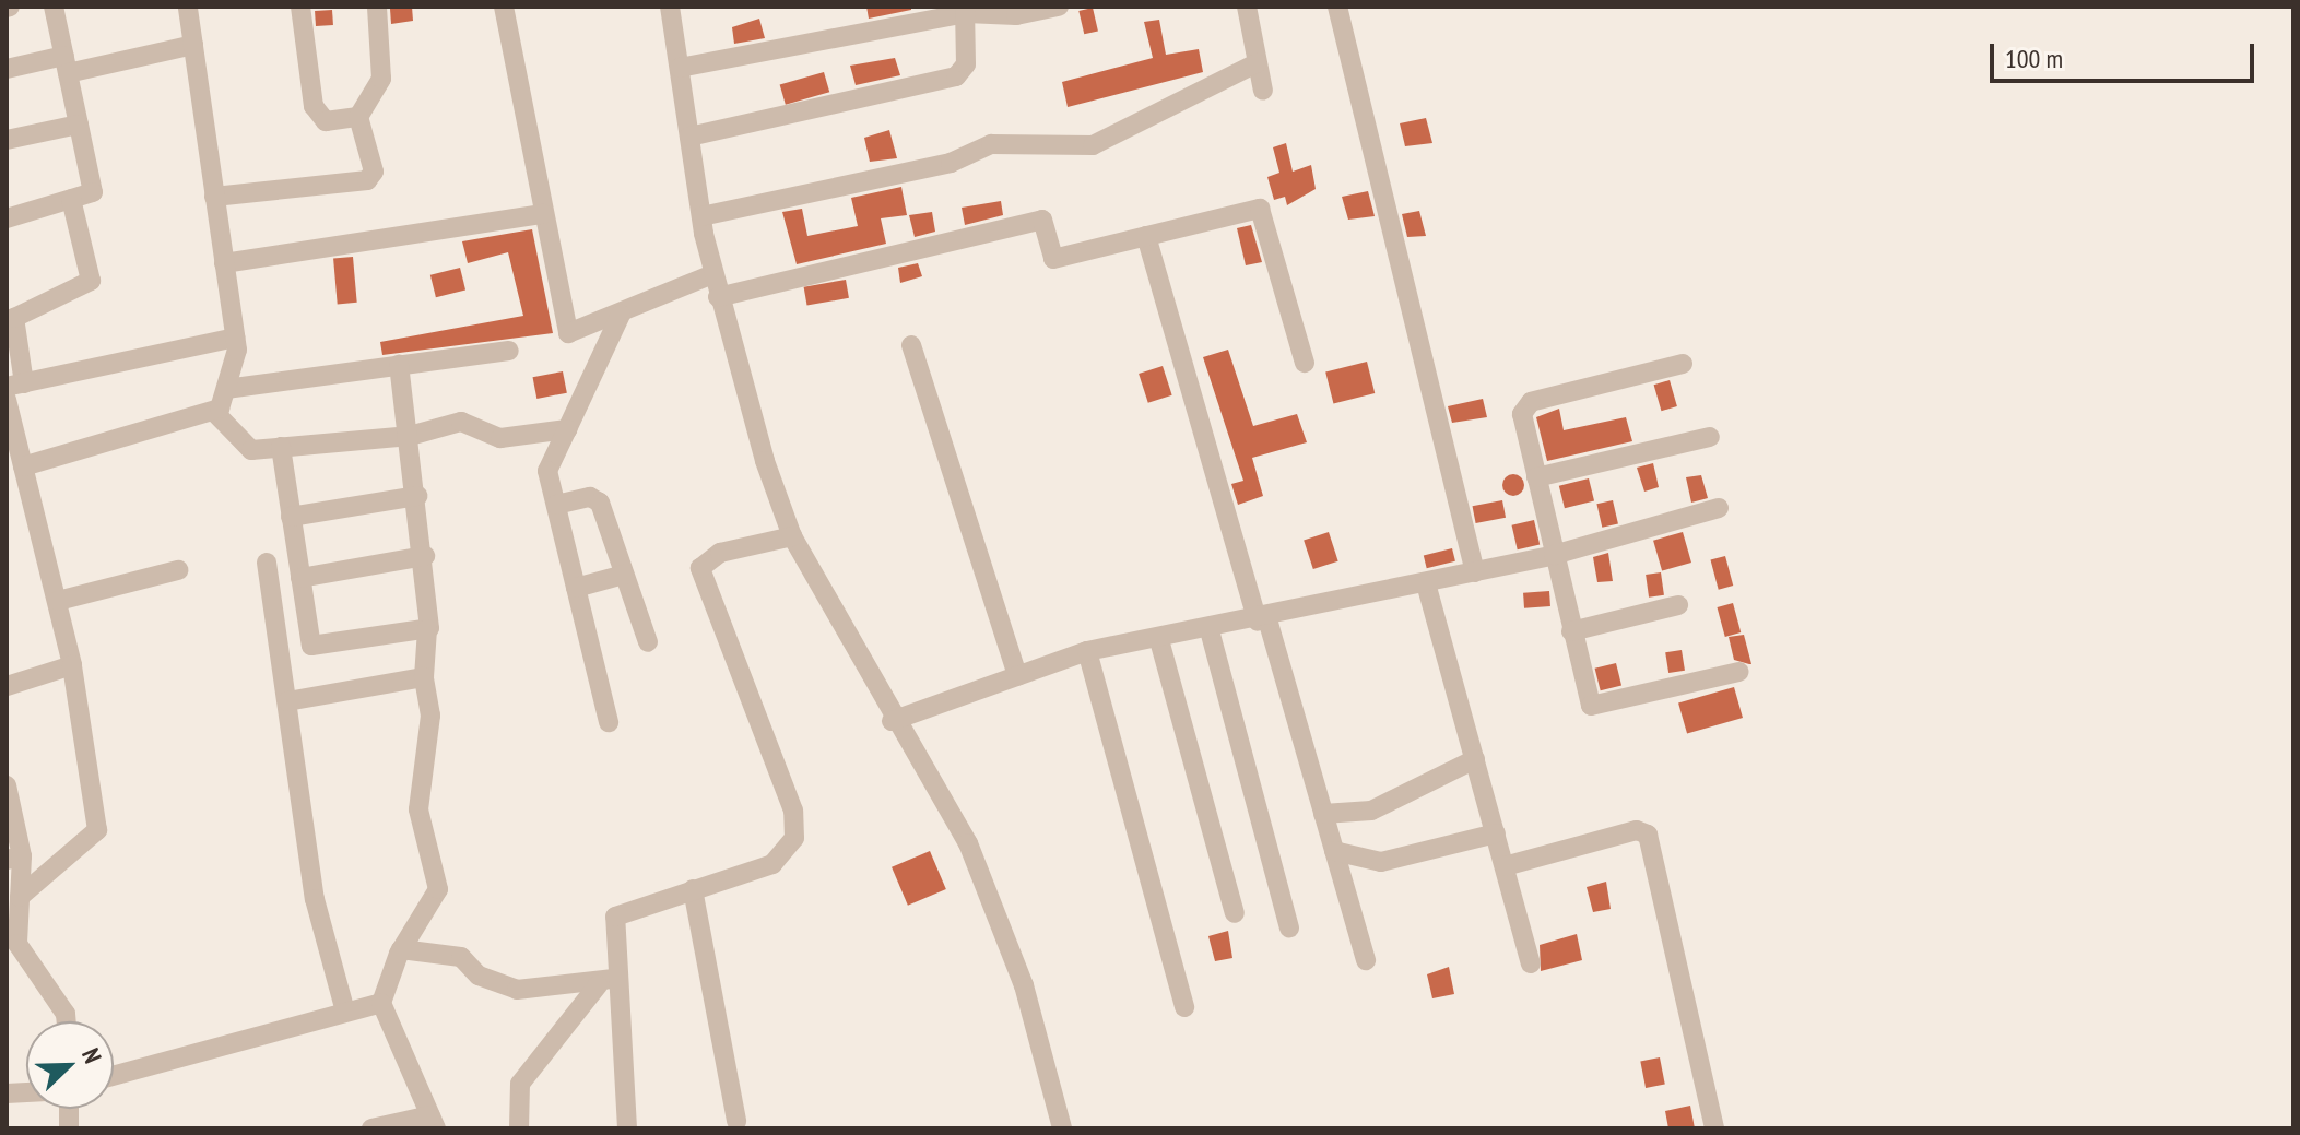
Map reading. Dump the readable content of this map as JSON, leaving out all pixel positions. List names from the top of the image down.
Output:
{
  "scale_bar": "100 m",
  "north": "top right"
}
